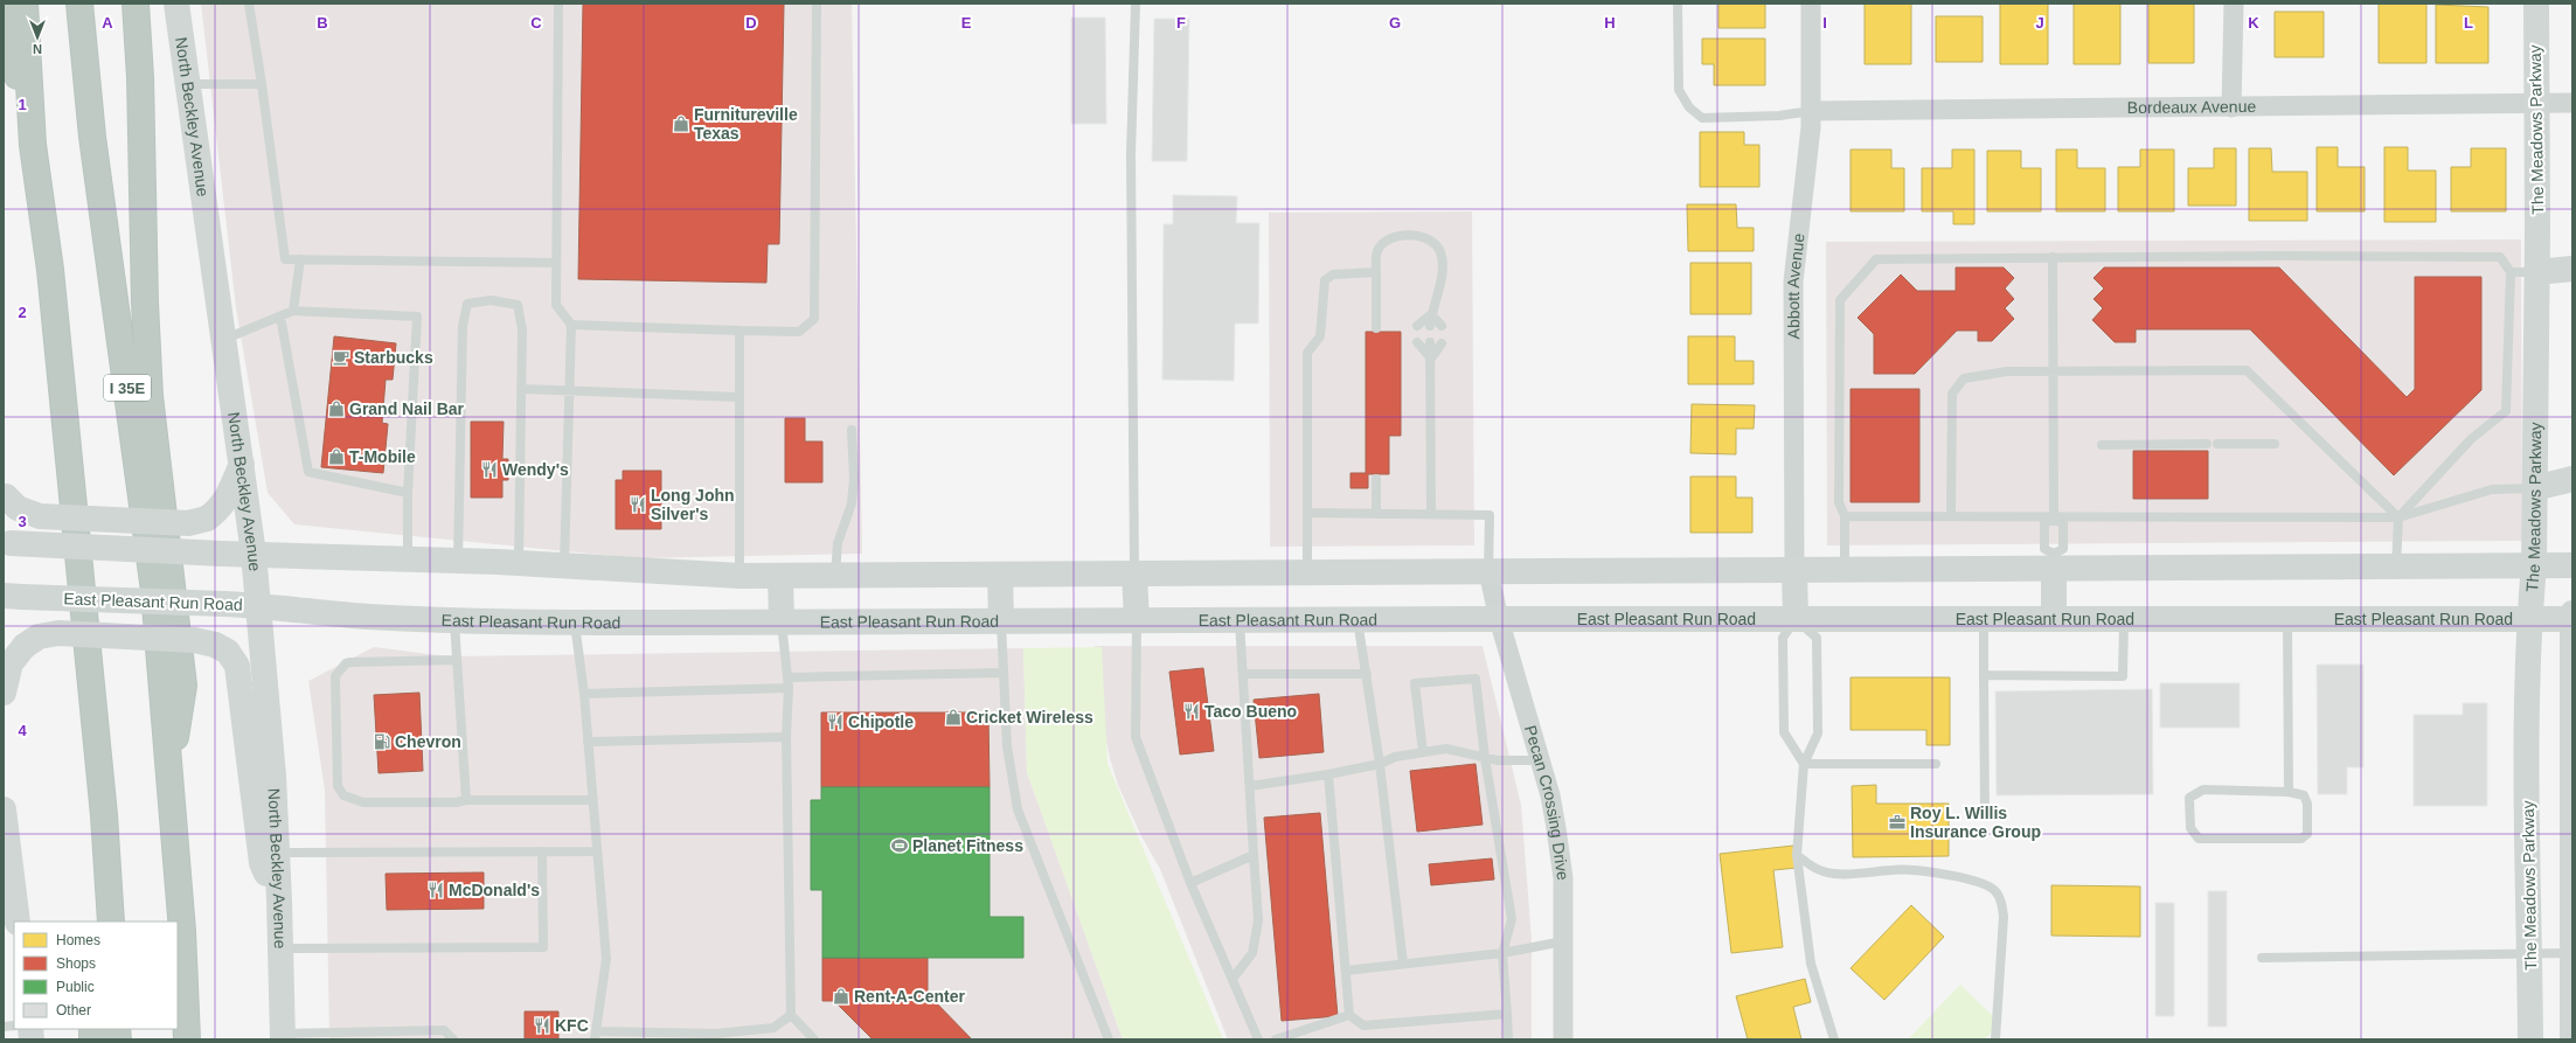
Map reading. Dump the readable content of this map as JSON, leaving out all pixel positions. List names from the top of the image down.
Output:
{
  "streets": {
    "highway": ["I 35E"],
    "main road": ["North Beckley Avenue", "The Meadows Parkway", "East Pleasant Run Road"],
    "street": ["Bordeaux Avenue", "Abbott Avenue", "Pecan Crossing Drive"]
  },
  "crossings": [
    ["Bordeaux Avenue", "The Meadows Parkway"],
    ["Bordeaux Avenue", "Abbott Avenue"],
    ["North Beckley Avenue", "East Pleasant Run Road"],
    ["The Meadows Parkway", "East Pleasant Run Road"],
    ["East Pleasant Run Road", "Pecan Crossing Drive"]
  ],
  "places": {
    "shop": [
      "Furnitureville Texas",
      "Grand Nail Bar",
      "T-Mobile",
      "Cricket Wireless",
      "Rent-A-Center"
    ],
    "cafe": ["Starbucks"],
    "restaurant": [
      "Wendy's",
      "Long John Silver's",
      "Taco Bueno",
      "Chipotle",
      "McDonald's",
      "KFC"
    ],
    "fuel station": ["Chevron"],
    "office": ["Roy L. Willis Insurance Group"],
    "sports": ["Planet Fitness"]
  },
  "legend": [
    "Homes",
    "Shops",
    "Public",
    "Other"
  ],
  "north": "bottom",
  "grid": {
    "columns": [
      "A",
      "B",
      "C",
      "D",
      "E",
      "F",
      "G",
      "H",
      "I",
      "J",
      "K",
      "L"
    ],
    "rows": [
      "1",
      "2",
      "3",
      "4"
    ]
  }
}
